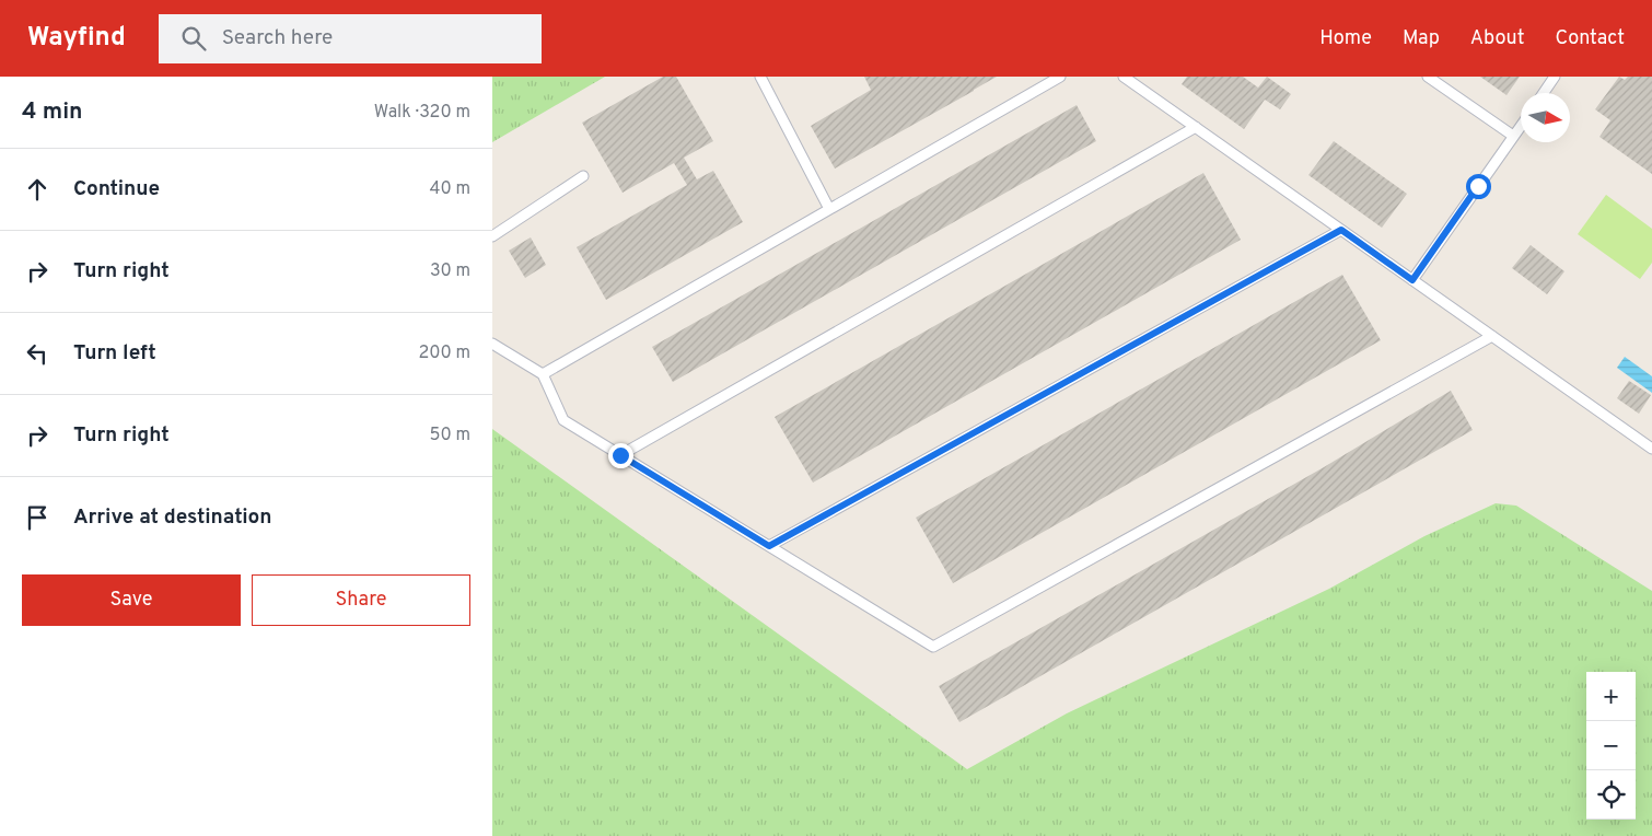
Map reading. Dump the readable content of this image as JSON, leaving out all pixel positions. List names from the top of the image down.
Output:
{
  "north": "right",
  "page": {
    "header": "Wayfind",
    "search": "Search here",
    "nav": [
      "Home",
      "Map",
      "About",
      "Contact"
    ],
    "heading": ["4 min", "Walk · 320 m"],
    "list": [
      ["Continue", "40 m"],
      ["Turn right", "30 m"],
      ["Turn left", "200 m"],
      ["Turn right", "50 m"],
      "Arrive at destination"
    ],
    "buttons": ["Save", "Share"],
    "map_buttons": ["+", "−"]
  }
}
